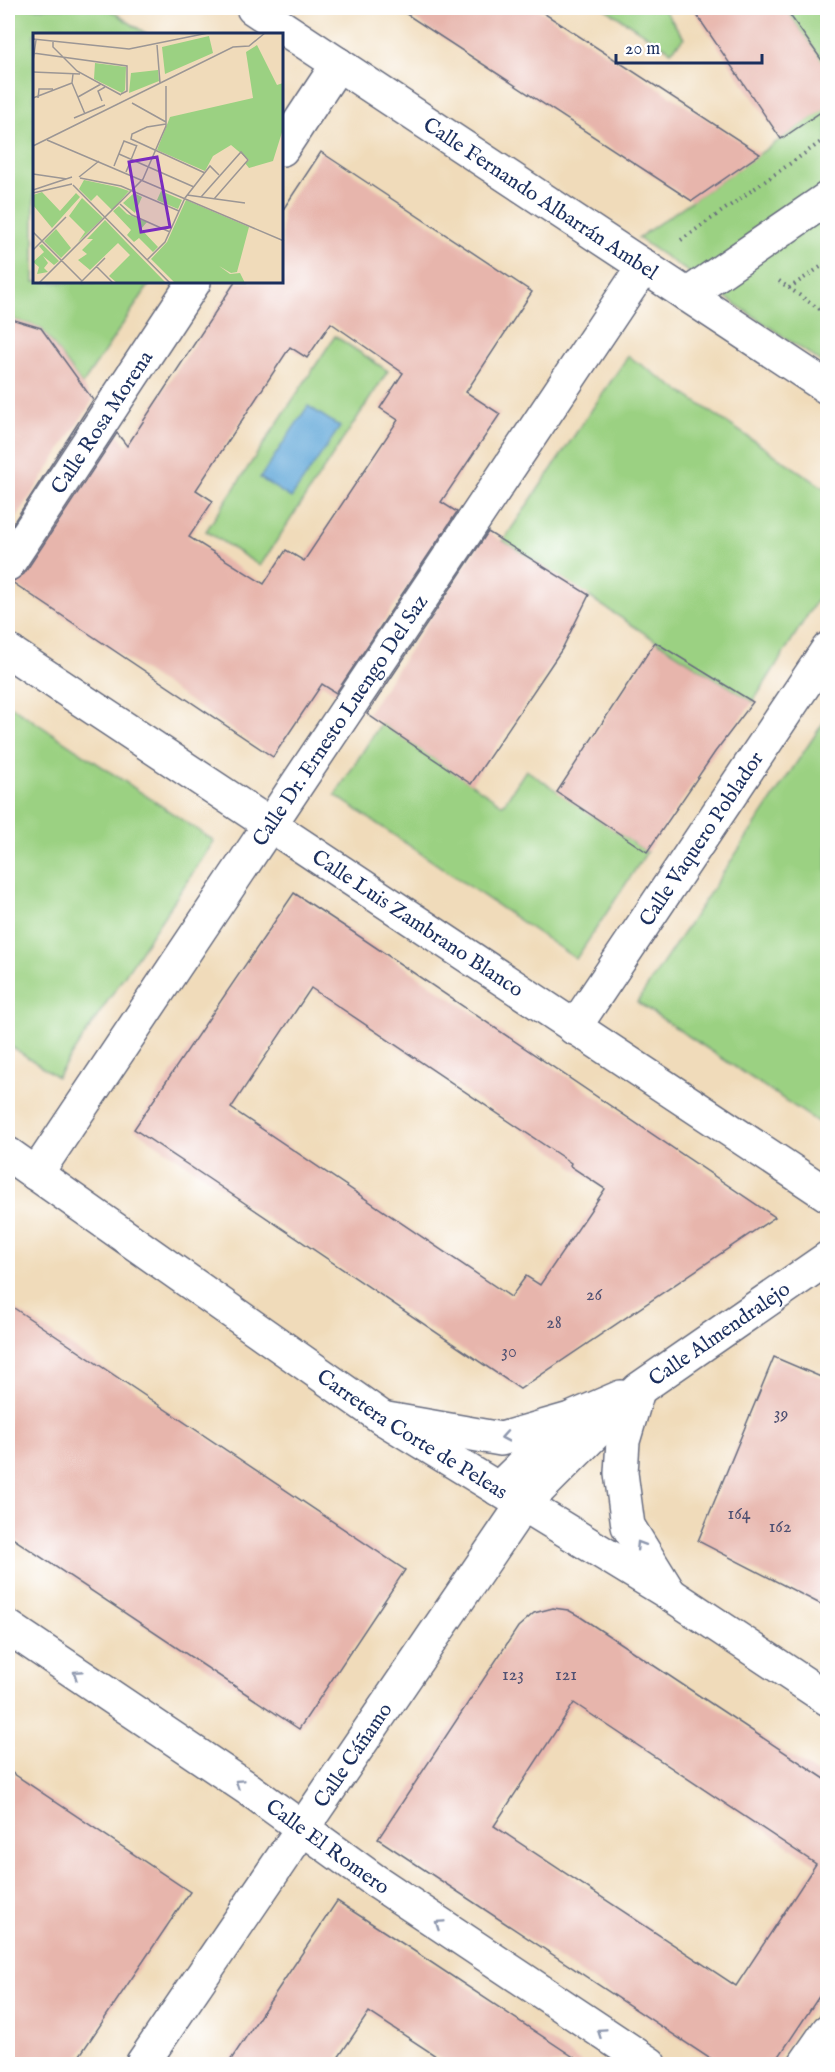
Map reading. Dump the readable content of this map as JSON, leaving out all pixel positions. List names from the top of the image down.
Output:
{
  "streets": {
    "street": [
      "Calle Fernando Albarrán Ambel",
      "Calle Rosa Morena",
      "Calle Dr. Ernesto Luengo Del Saz",
      "Calle Vaquero Poblador",
      "Calle Luis Zambrano Blanco",
      "Calle Almendralejo",
      "Carretera Corte de Peleas",
      "Calle Cáñamo",
      "Calle El Romero"
    ]
  },
  "crossings": [
    ["Calle Fernando Albarrán Ambel", "Calle Dr. Ernesto Luengo Del Saz"],
    ["Calle Dr. Ernesto Luengo Del Saz", "Calle Luis Zambrano Blanco"],
    ["Calle Dr. Ernesto Luengo Del Saz", "Carretera Corte de Peleas"],
    ["Calle Vaquero Poblador", "Calle Luis Zambrano Blanco"],
    ["Calle Almendralejo", "Carretera Corte de Peleas"],
    ["Calle Almendralejo", "Calle Cáñamo"],
    ["Carretera Corte de Peleas", "Calle Cáñamo"],
    ["Calle Cáñamo", "Calle El Romero"]
  ],
  "one_way": ["Calle El Romero"],
  "house_numbers": [
    "26",
    "28",
    "30",
    "39",
    "164",
    "162",
    "123",
    "121"
  ],
  "scale_bar": "20 m"
}
